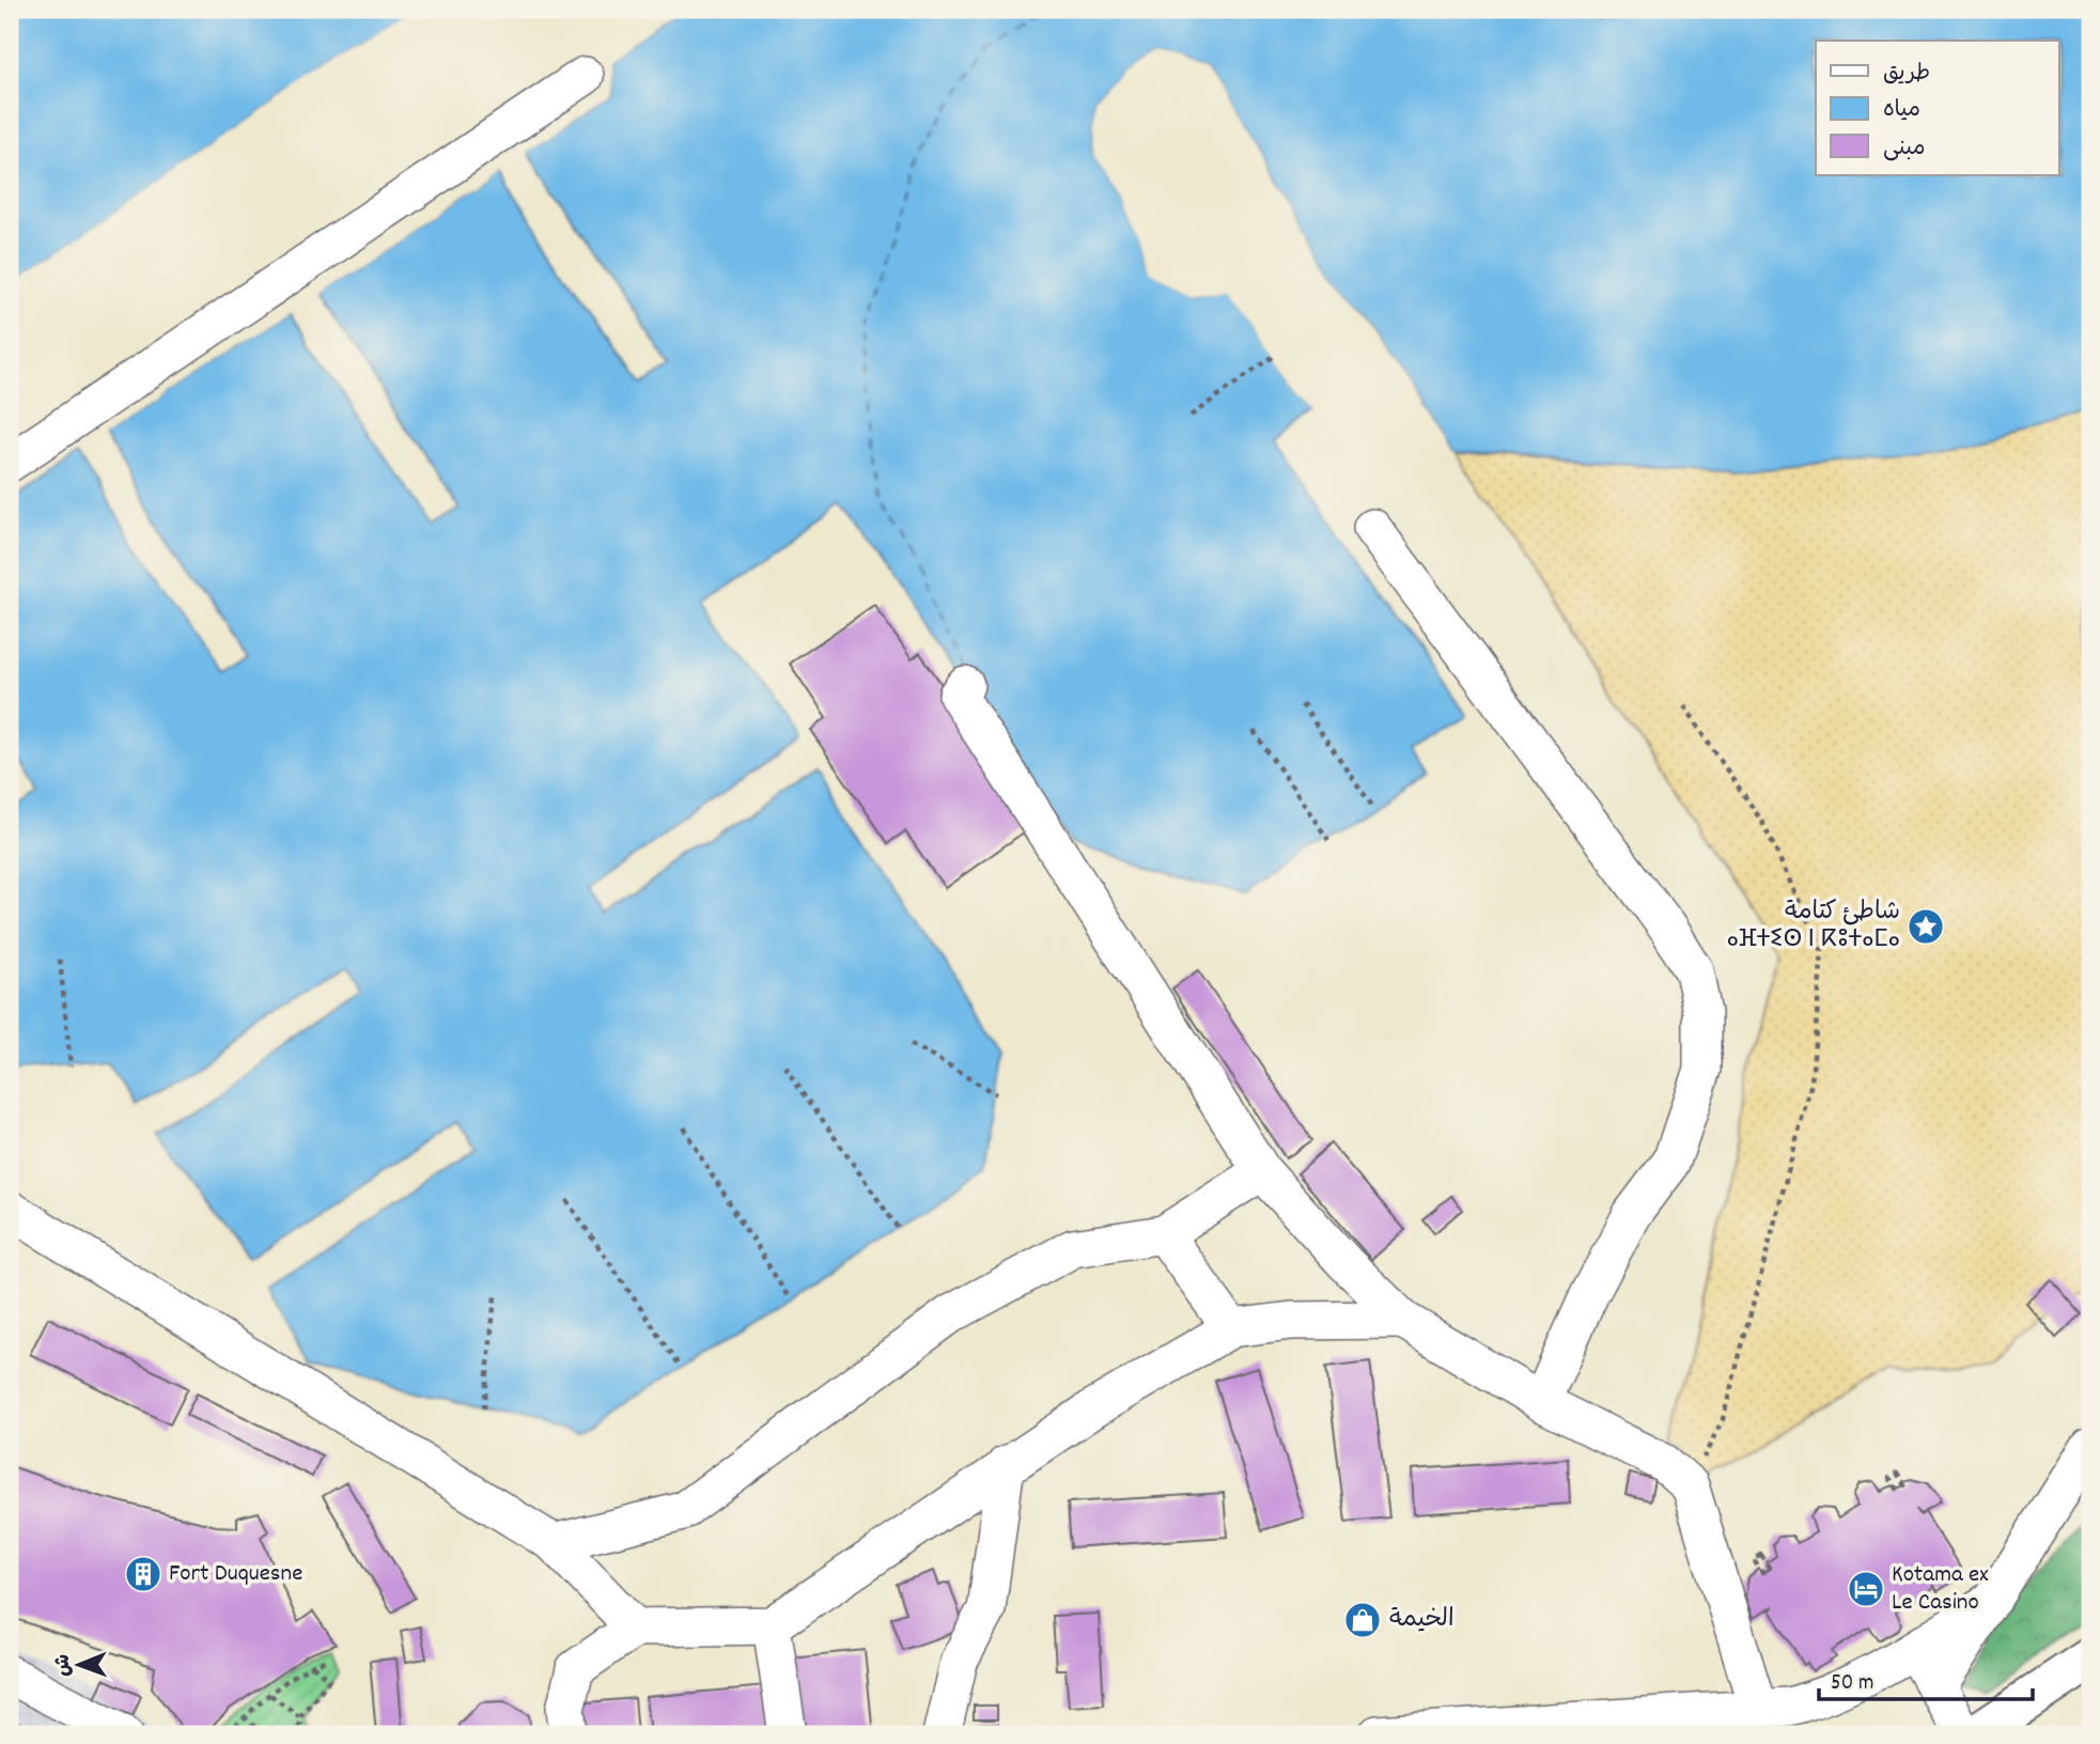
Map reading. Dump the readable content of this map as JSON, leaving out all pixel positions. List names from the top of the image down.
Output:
{
  "places": {
    "place": ["شاطئ كتامة ⴰⴼⵜⵉⵙ ⵏ ⴽⵓⵜⴰⵎⴰ"],
    "building": ["Fort Duquesne"],
    "hotel": ["Kotama ex Le Casino"],
    "shop": ["الخيمة"]
  },
  "legend": ["طريق", "مياه", "مبنى"],
  "scale_bar": "50 m",
  "north": "left"
}
